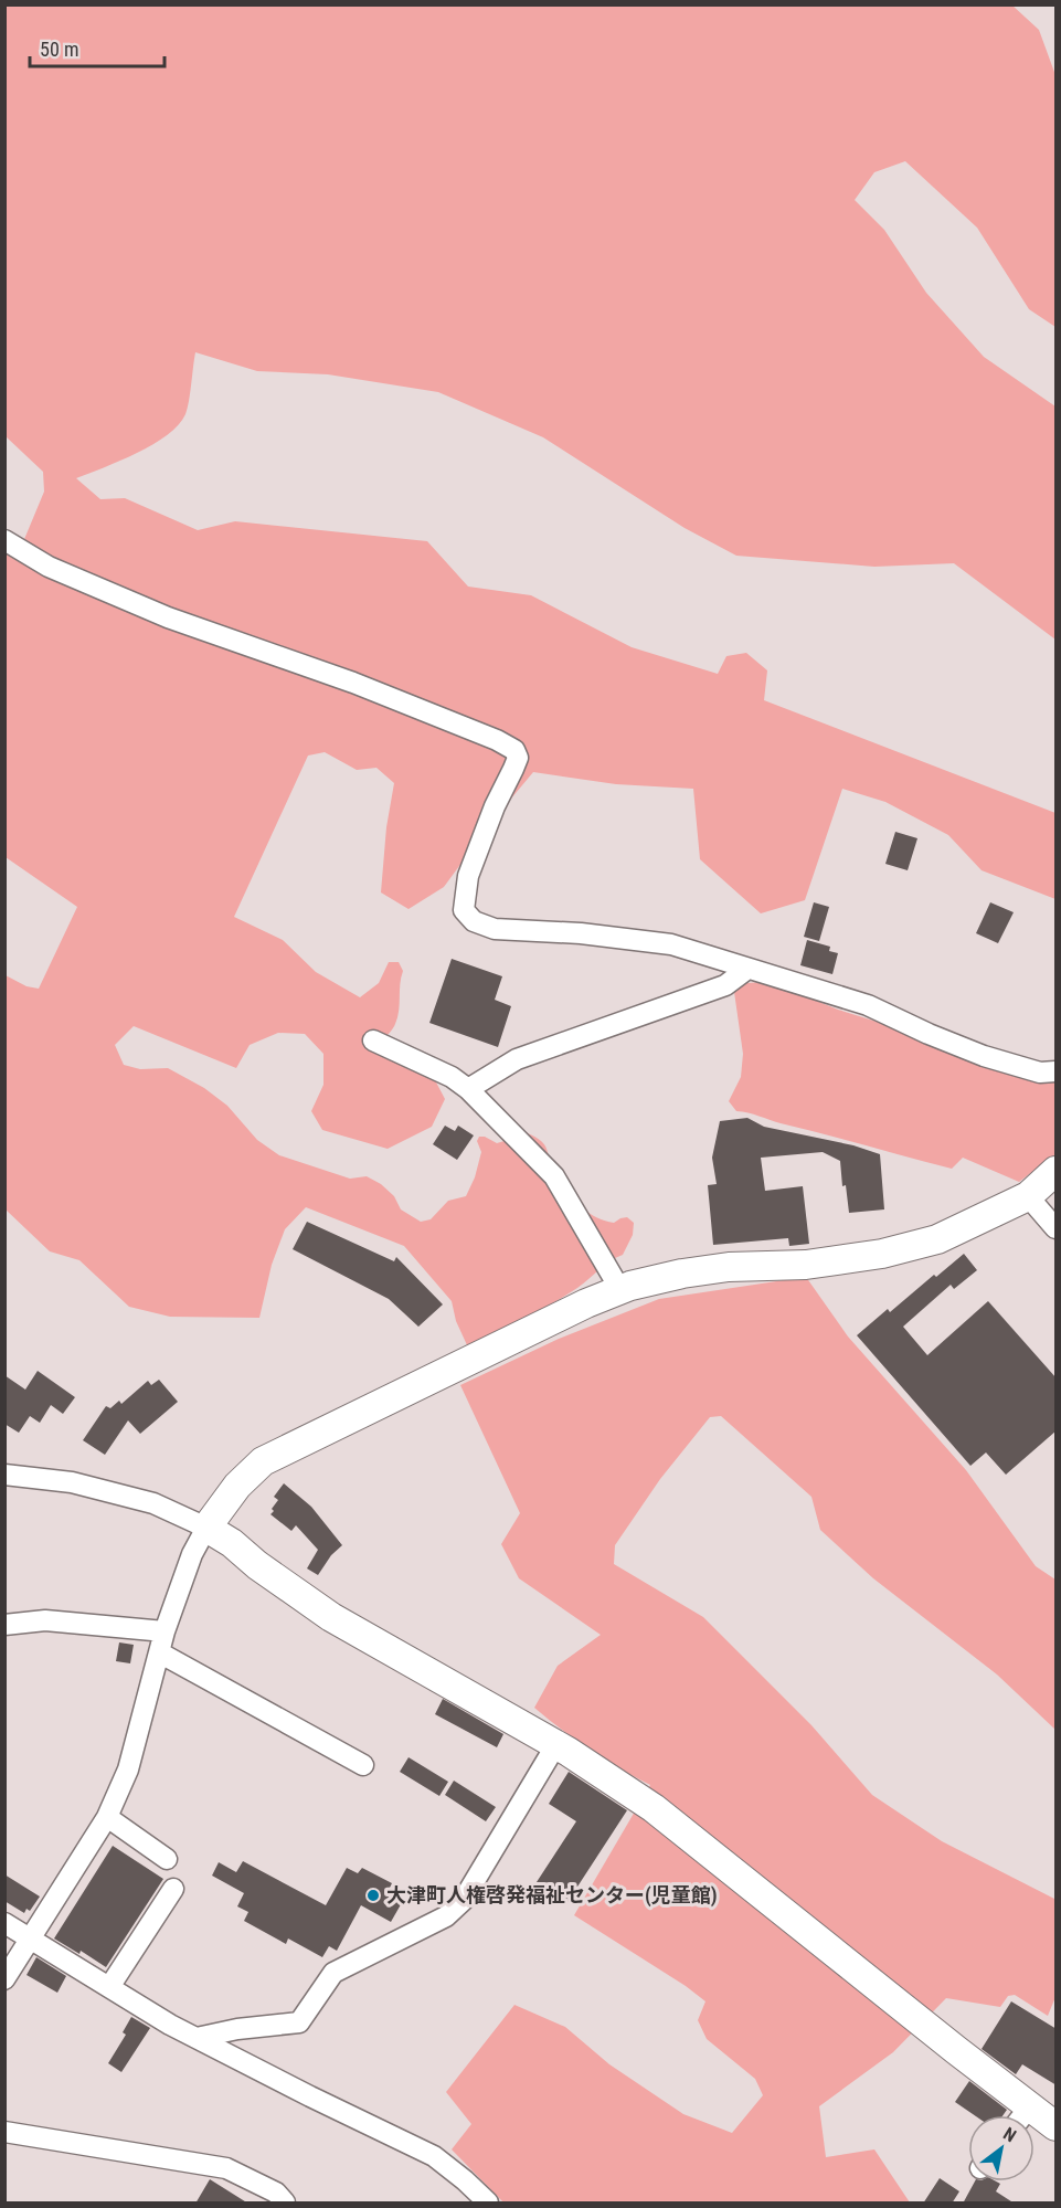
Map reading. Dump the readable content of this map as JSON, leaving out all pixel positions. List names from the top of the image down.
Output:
{
  "places": ["大津町人権啓発福祉センター(児童館)"],
  "scale_bar": "50 m",
  "north": "top right"
}
